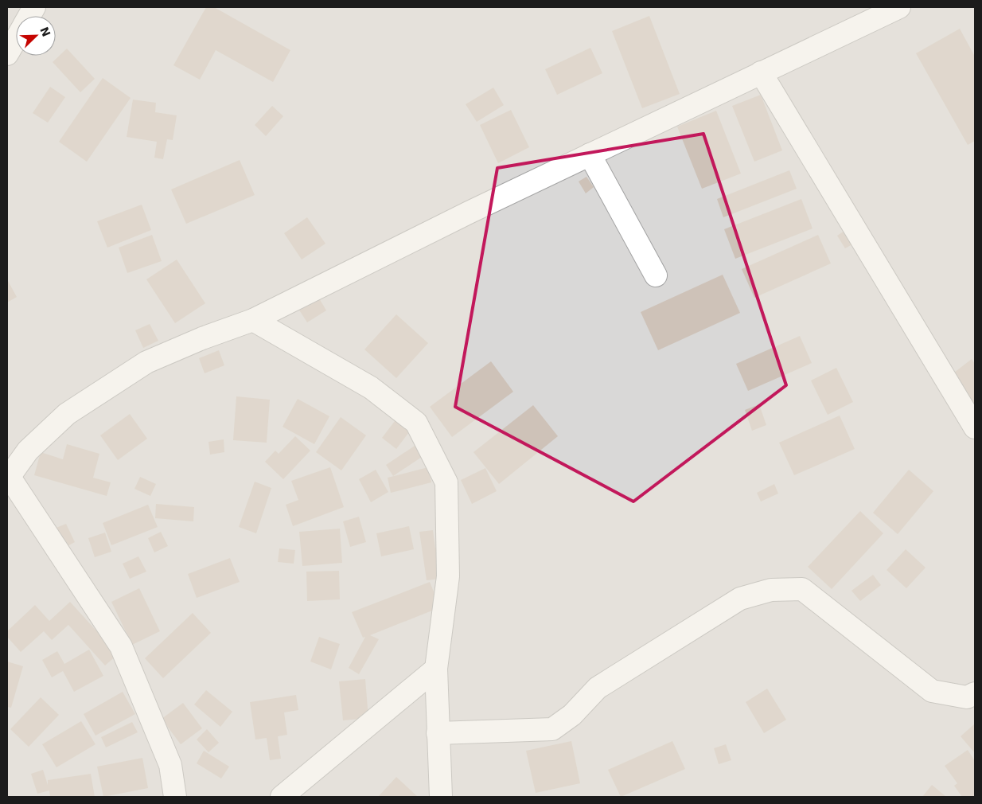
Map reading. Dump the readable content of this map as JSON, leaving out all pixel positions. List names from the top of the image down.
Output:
{
  "north": "top right"
}
